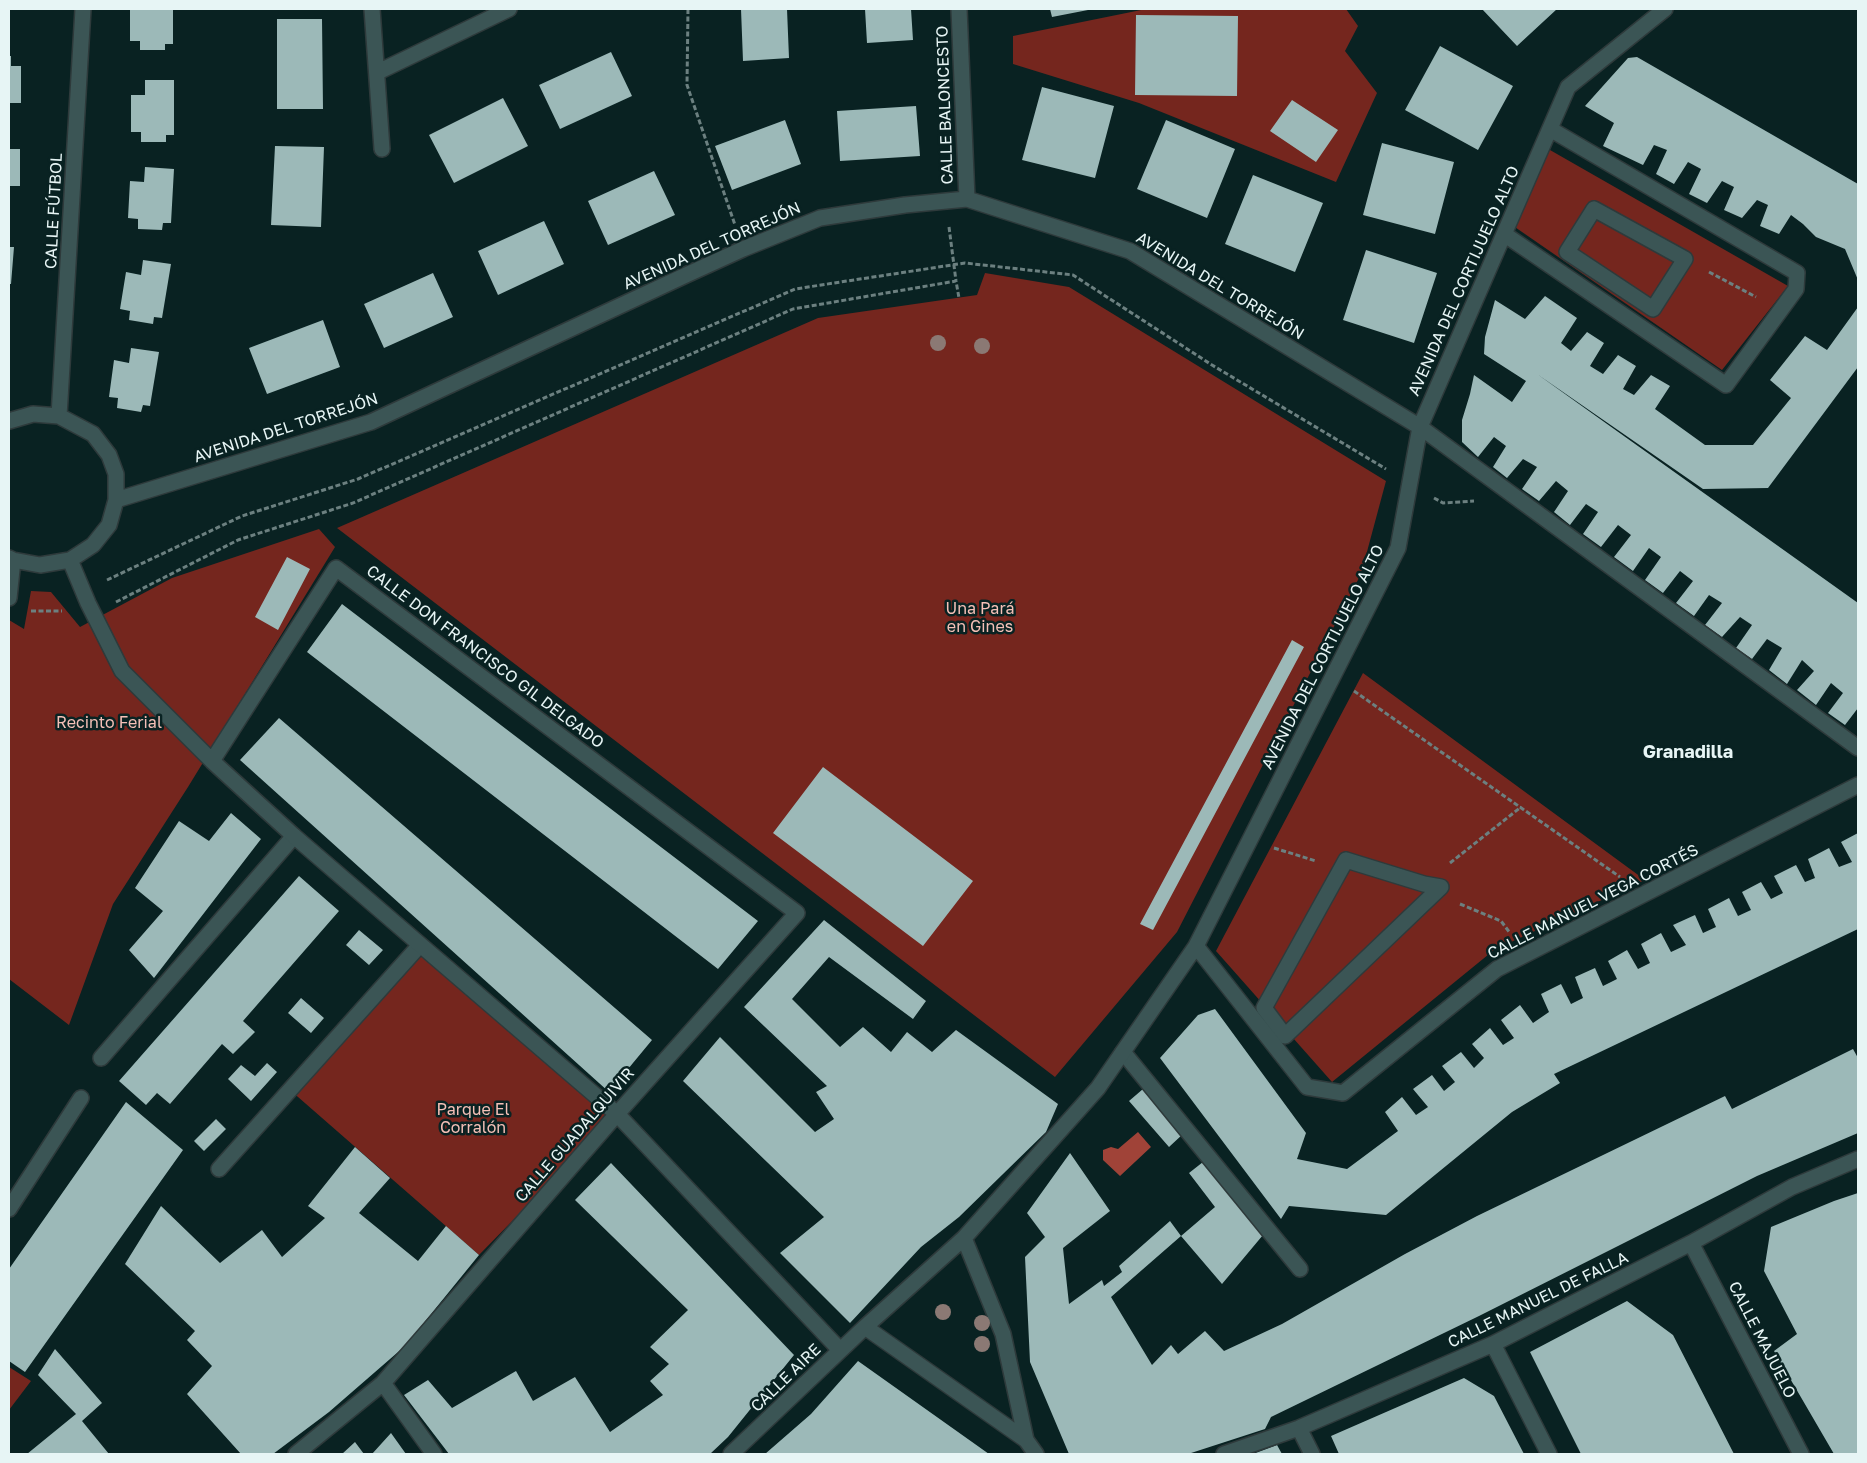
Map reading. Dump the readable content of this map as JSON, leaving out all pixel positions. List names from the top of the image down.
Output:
{
  "streets": {
    "street": [
      "CALLE BALONCESTO",
      "CALLE FÚTBOL",
      "AVENIDA DEL TORREJÓN",
      "AVENIDA DEL CORTIJUELO ALTO",
      "CALLE DON FRANCISCO GIL DELGADO",
      "CALLE MANUEL VEGA CORTÉS",
      "CALLE GUADALQUIVIR",
      "CALLE MANUEL DE FALLA",
      "CALLE MAJUELO",
      "CALLE AIRE"
    ]
  },
  "crossings": [
    ["CALLE BALONCESTO", "AVENIDA DEL TORREJÓN"],
    ["AVENIDA DEL TORREJÓN", "AVENIDA DEL CORTIJUELO ALTO"],
    ["AVENIDA DEL CORTIJUELO ALTO", "CALLE MANUEL VEGA CORTÉS"],
    ["AVENIDA DEL CORTIJUELO ALTO", "CALLE AIRE"],
    ["CALLE DON FRANCISCO GIL DELGADO", "CALLE GUADALQUIVIR"],
    ["CALLE MANUEL DE FALLA", "CALLE MAJUELO"]
  ],
  "districts": ["Granadilla"],
  "parks": ["Una Pará en Gines", "Recinto Ferial", "Parque El Corralón"]
}
